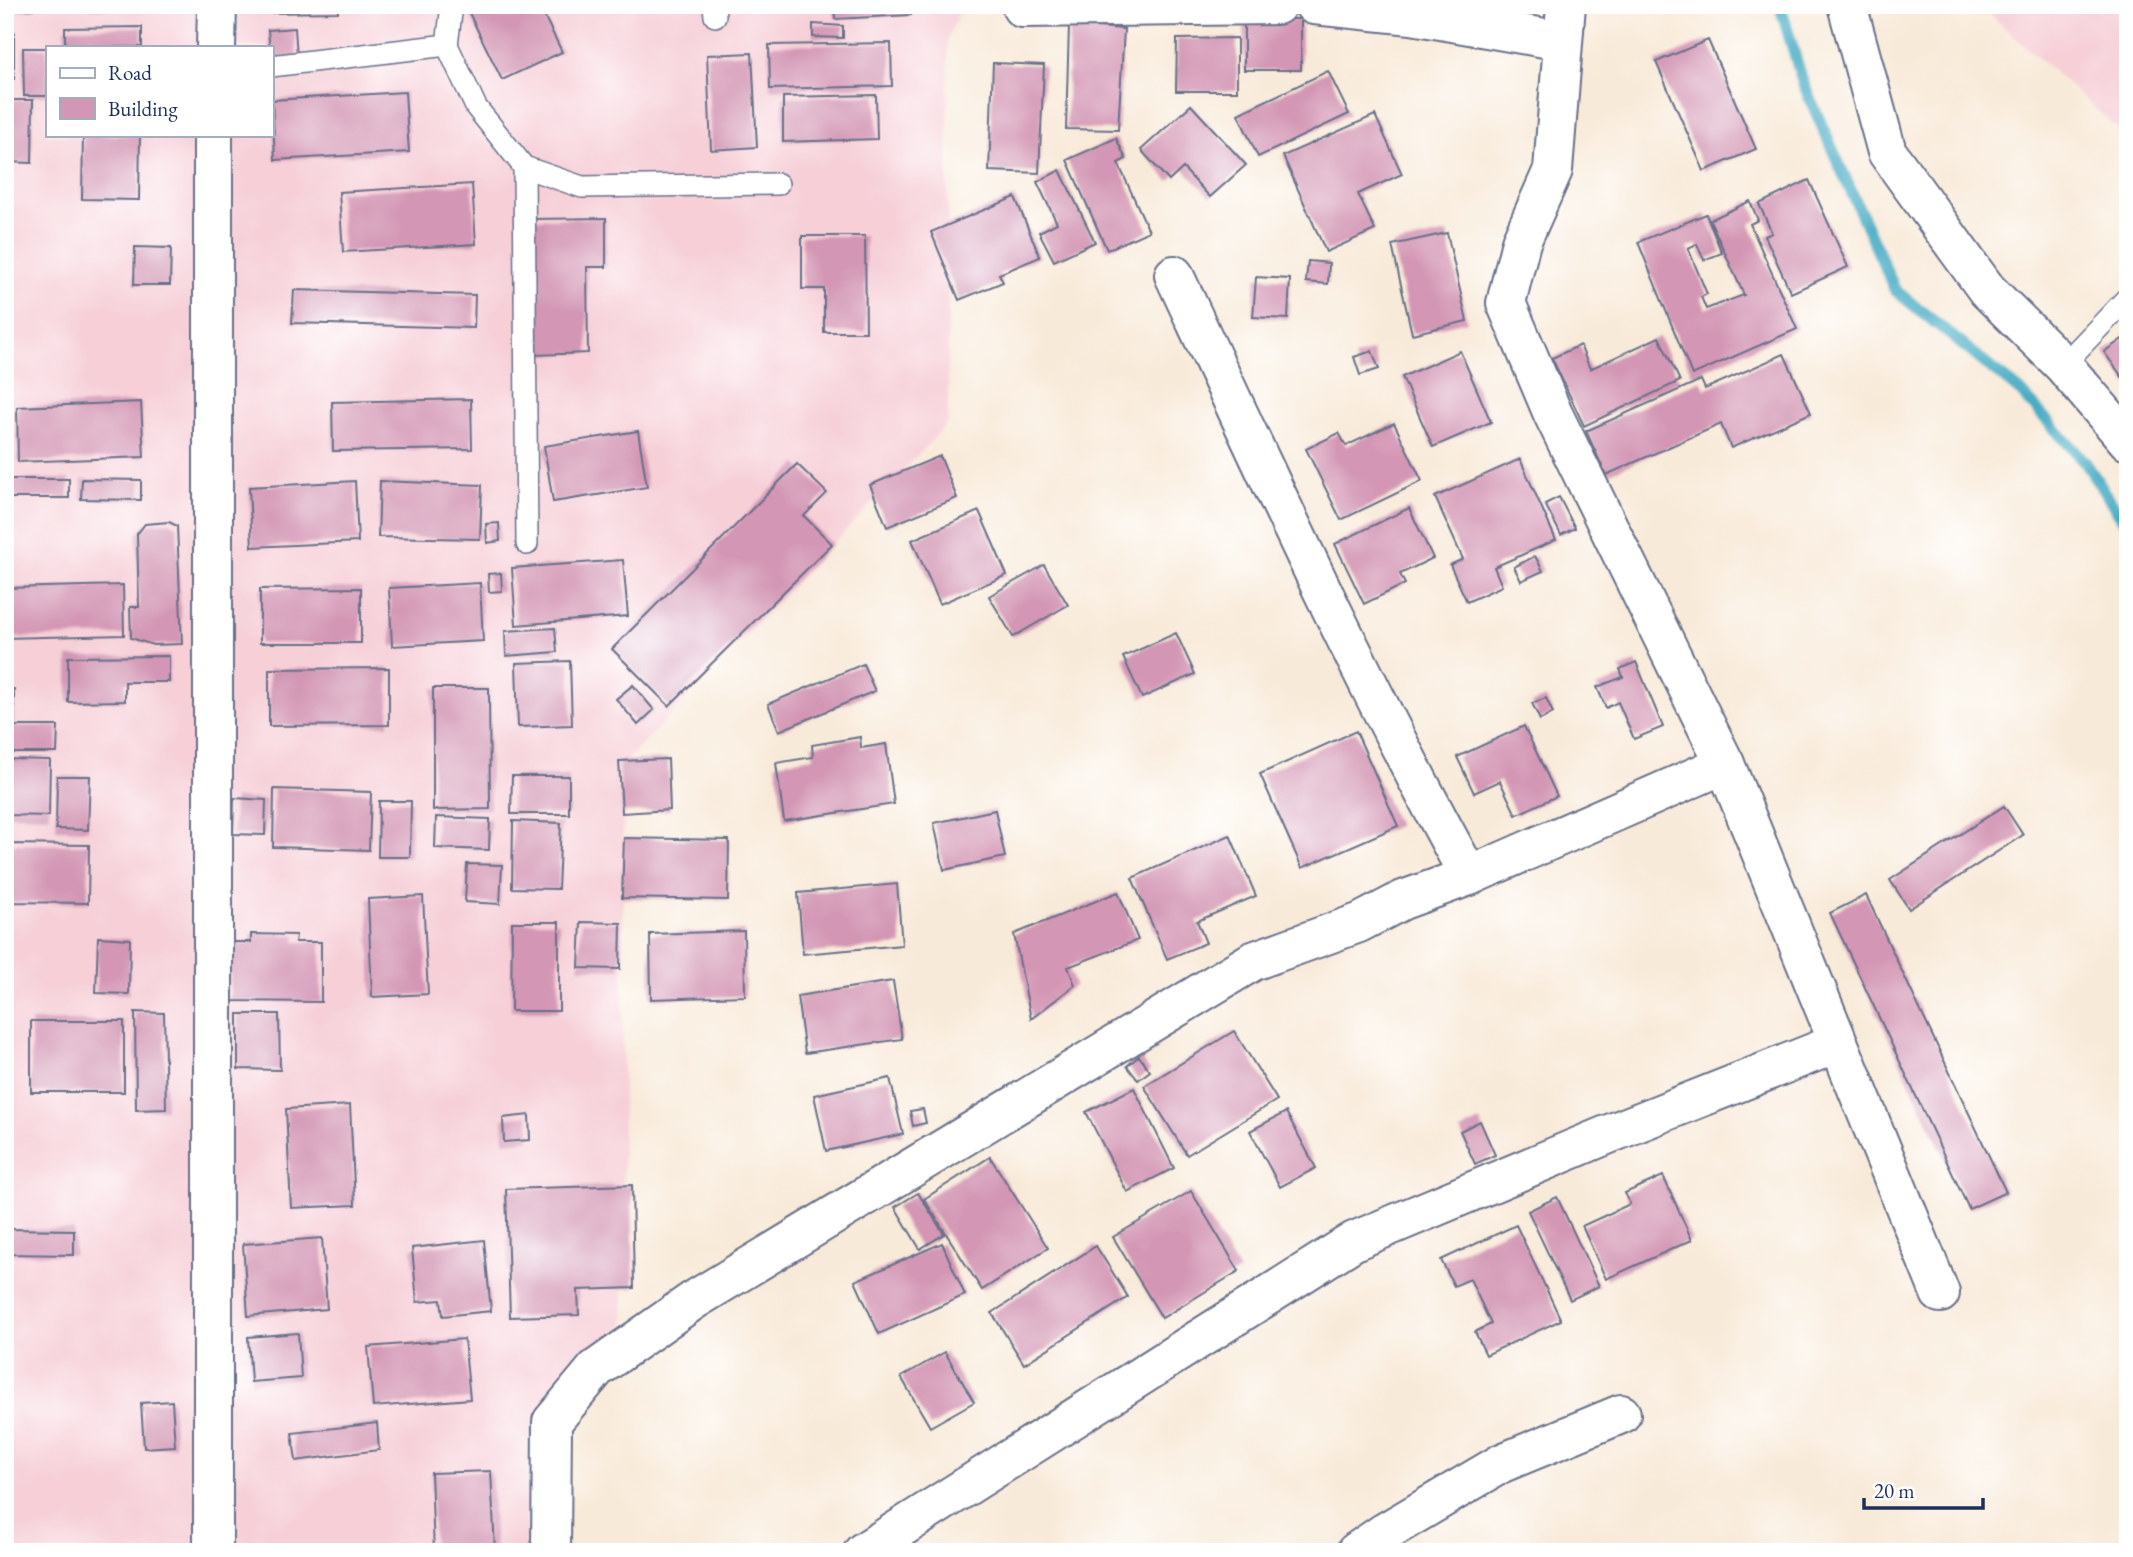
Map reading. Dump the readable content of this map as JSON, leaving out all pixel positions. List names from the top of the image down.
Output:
{
  "legend": ["Road", "Building"],
  "scale_bar": "20 m"
}
